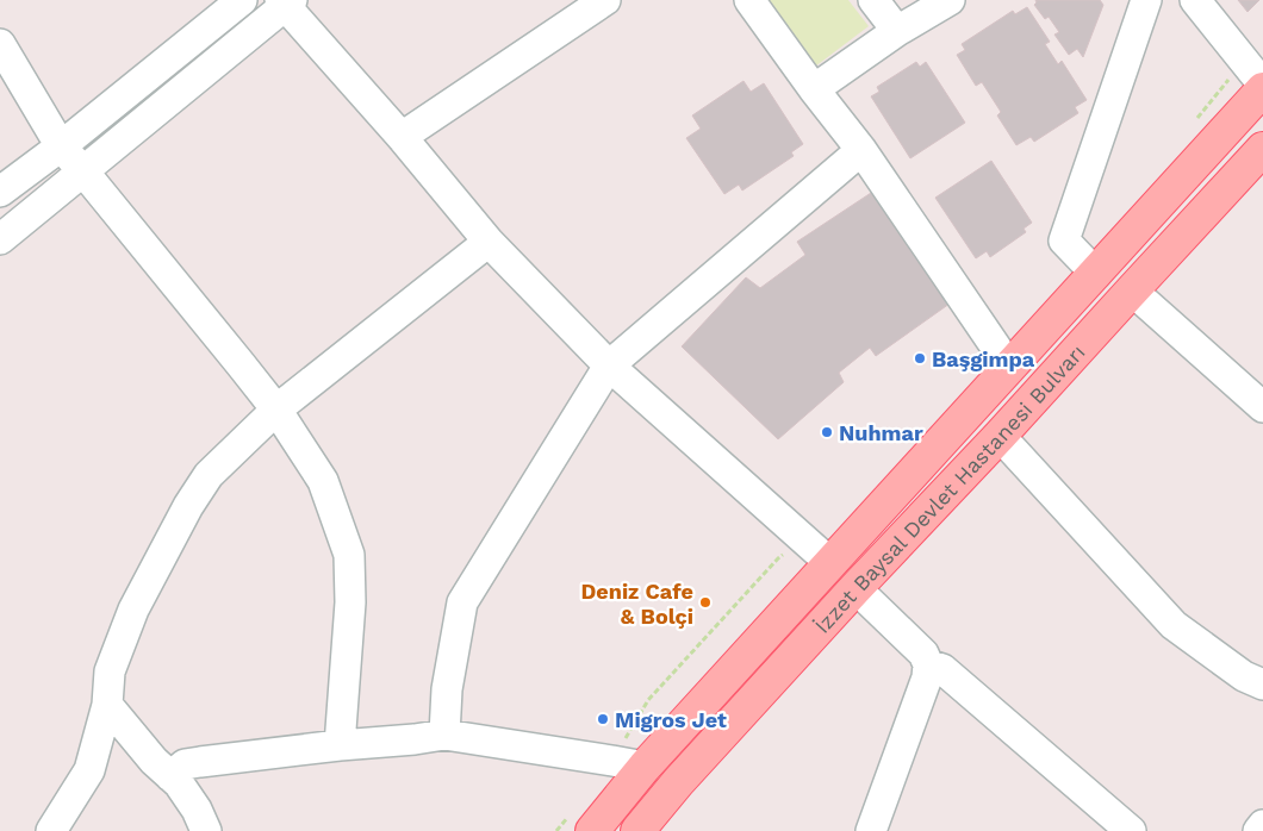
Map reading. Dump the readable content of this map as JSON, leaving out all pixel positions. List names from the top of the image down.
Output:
{
  "streets": {
    "main road": ["İzzet Baysal Devlet Hastanesi Bulvarı"]
  },
  "places": [
    "Başgimpa",
    "Nuhmar",
    "Deniz Cafe & Bolçi",
    "Migros Jet"
  ]
}
